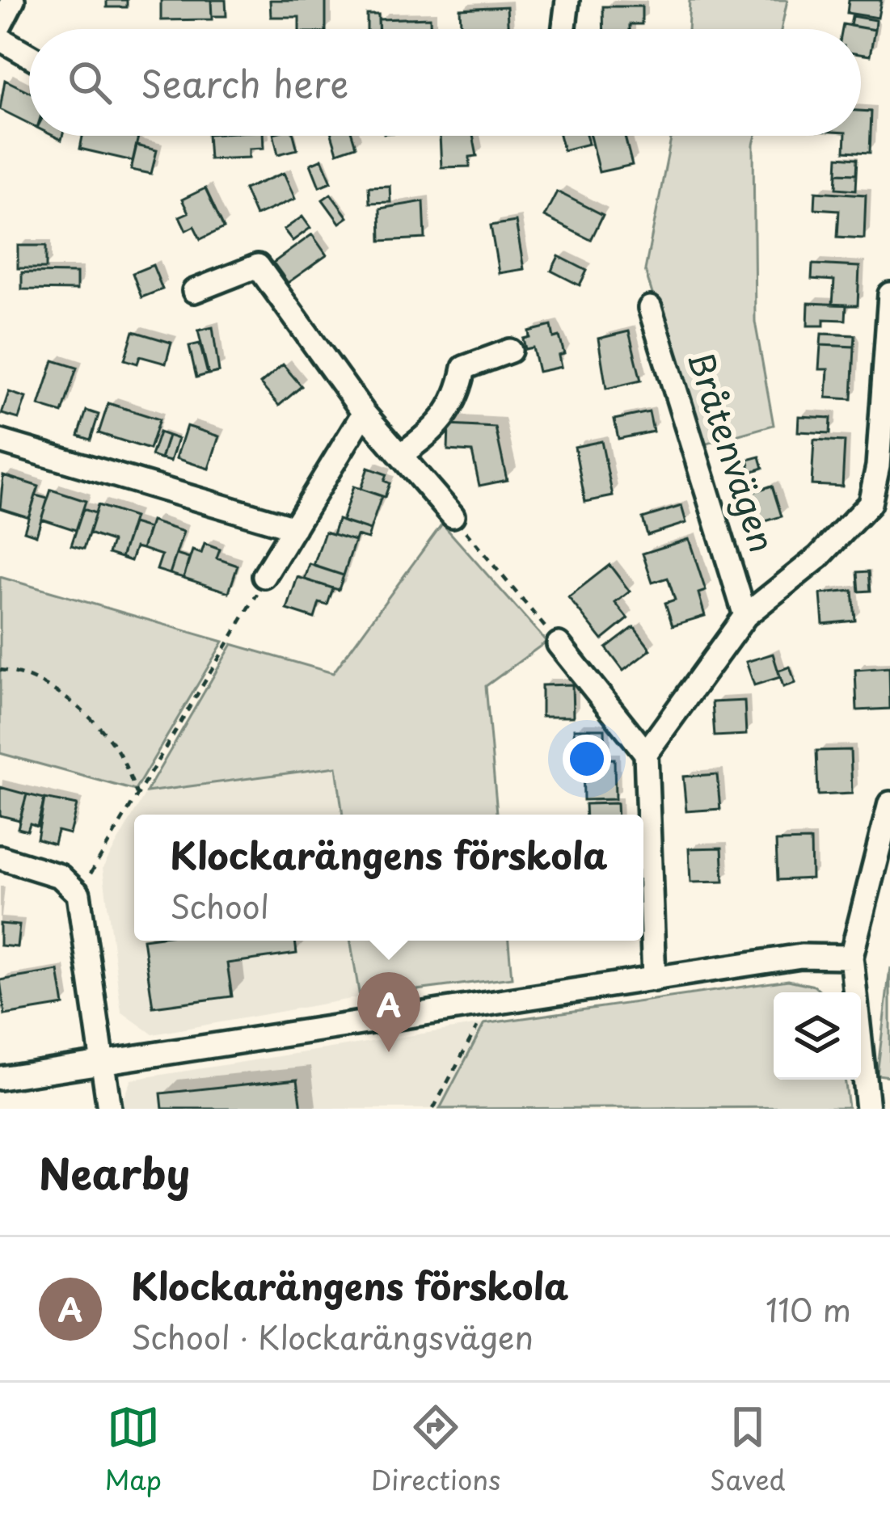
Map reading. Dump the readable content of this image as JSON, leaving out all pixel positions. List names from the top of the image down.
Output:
{
  "streets": {
    "street": ["Bråtenvägen"]
  },
  "page": {
    "search": "Search here",
    "popup": ["Klockarängens förskola", "School"],
    "pins": "A",
    "heading": "Nearby",
    "list": [
      {
        "mark": "A",
        "name": "Klockarängens förskola",
        "note": "School · Klockarängsvägen",
        "value": "110 m"
      }
    ],
    "nav": ["Map", "Directions", "Saved"]
  }
}
